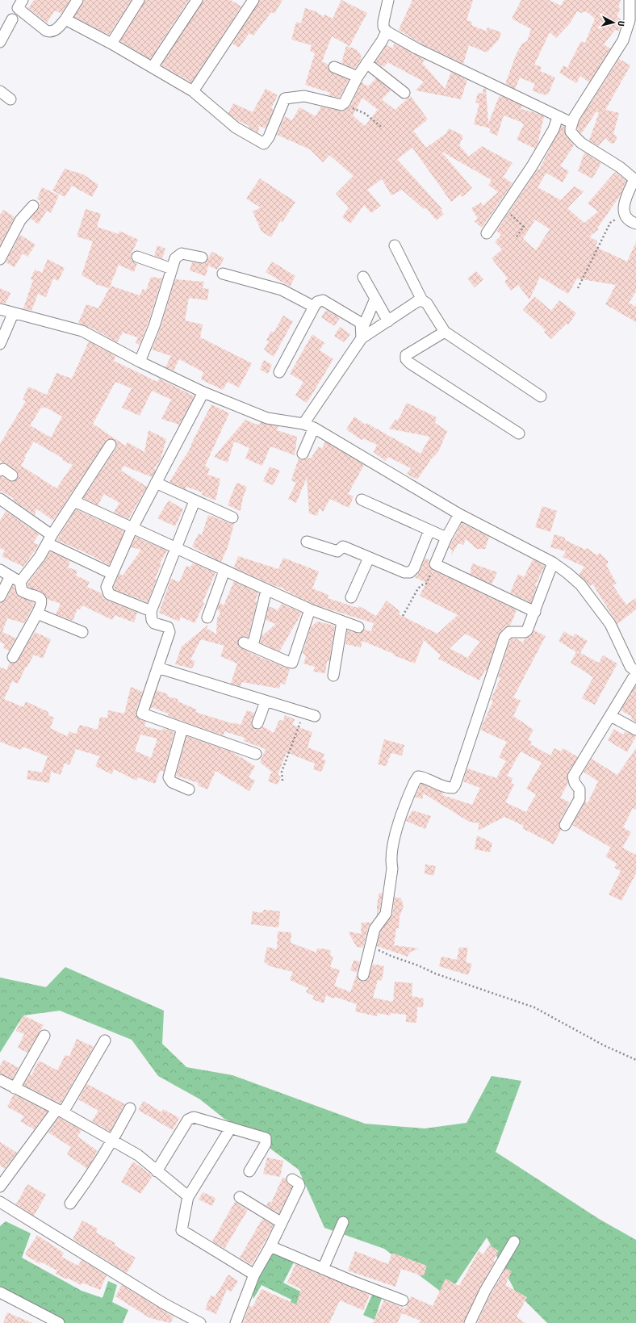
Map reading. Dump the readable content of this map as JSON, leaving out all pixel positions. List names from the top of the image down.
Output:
{
  "north": "right"
}
